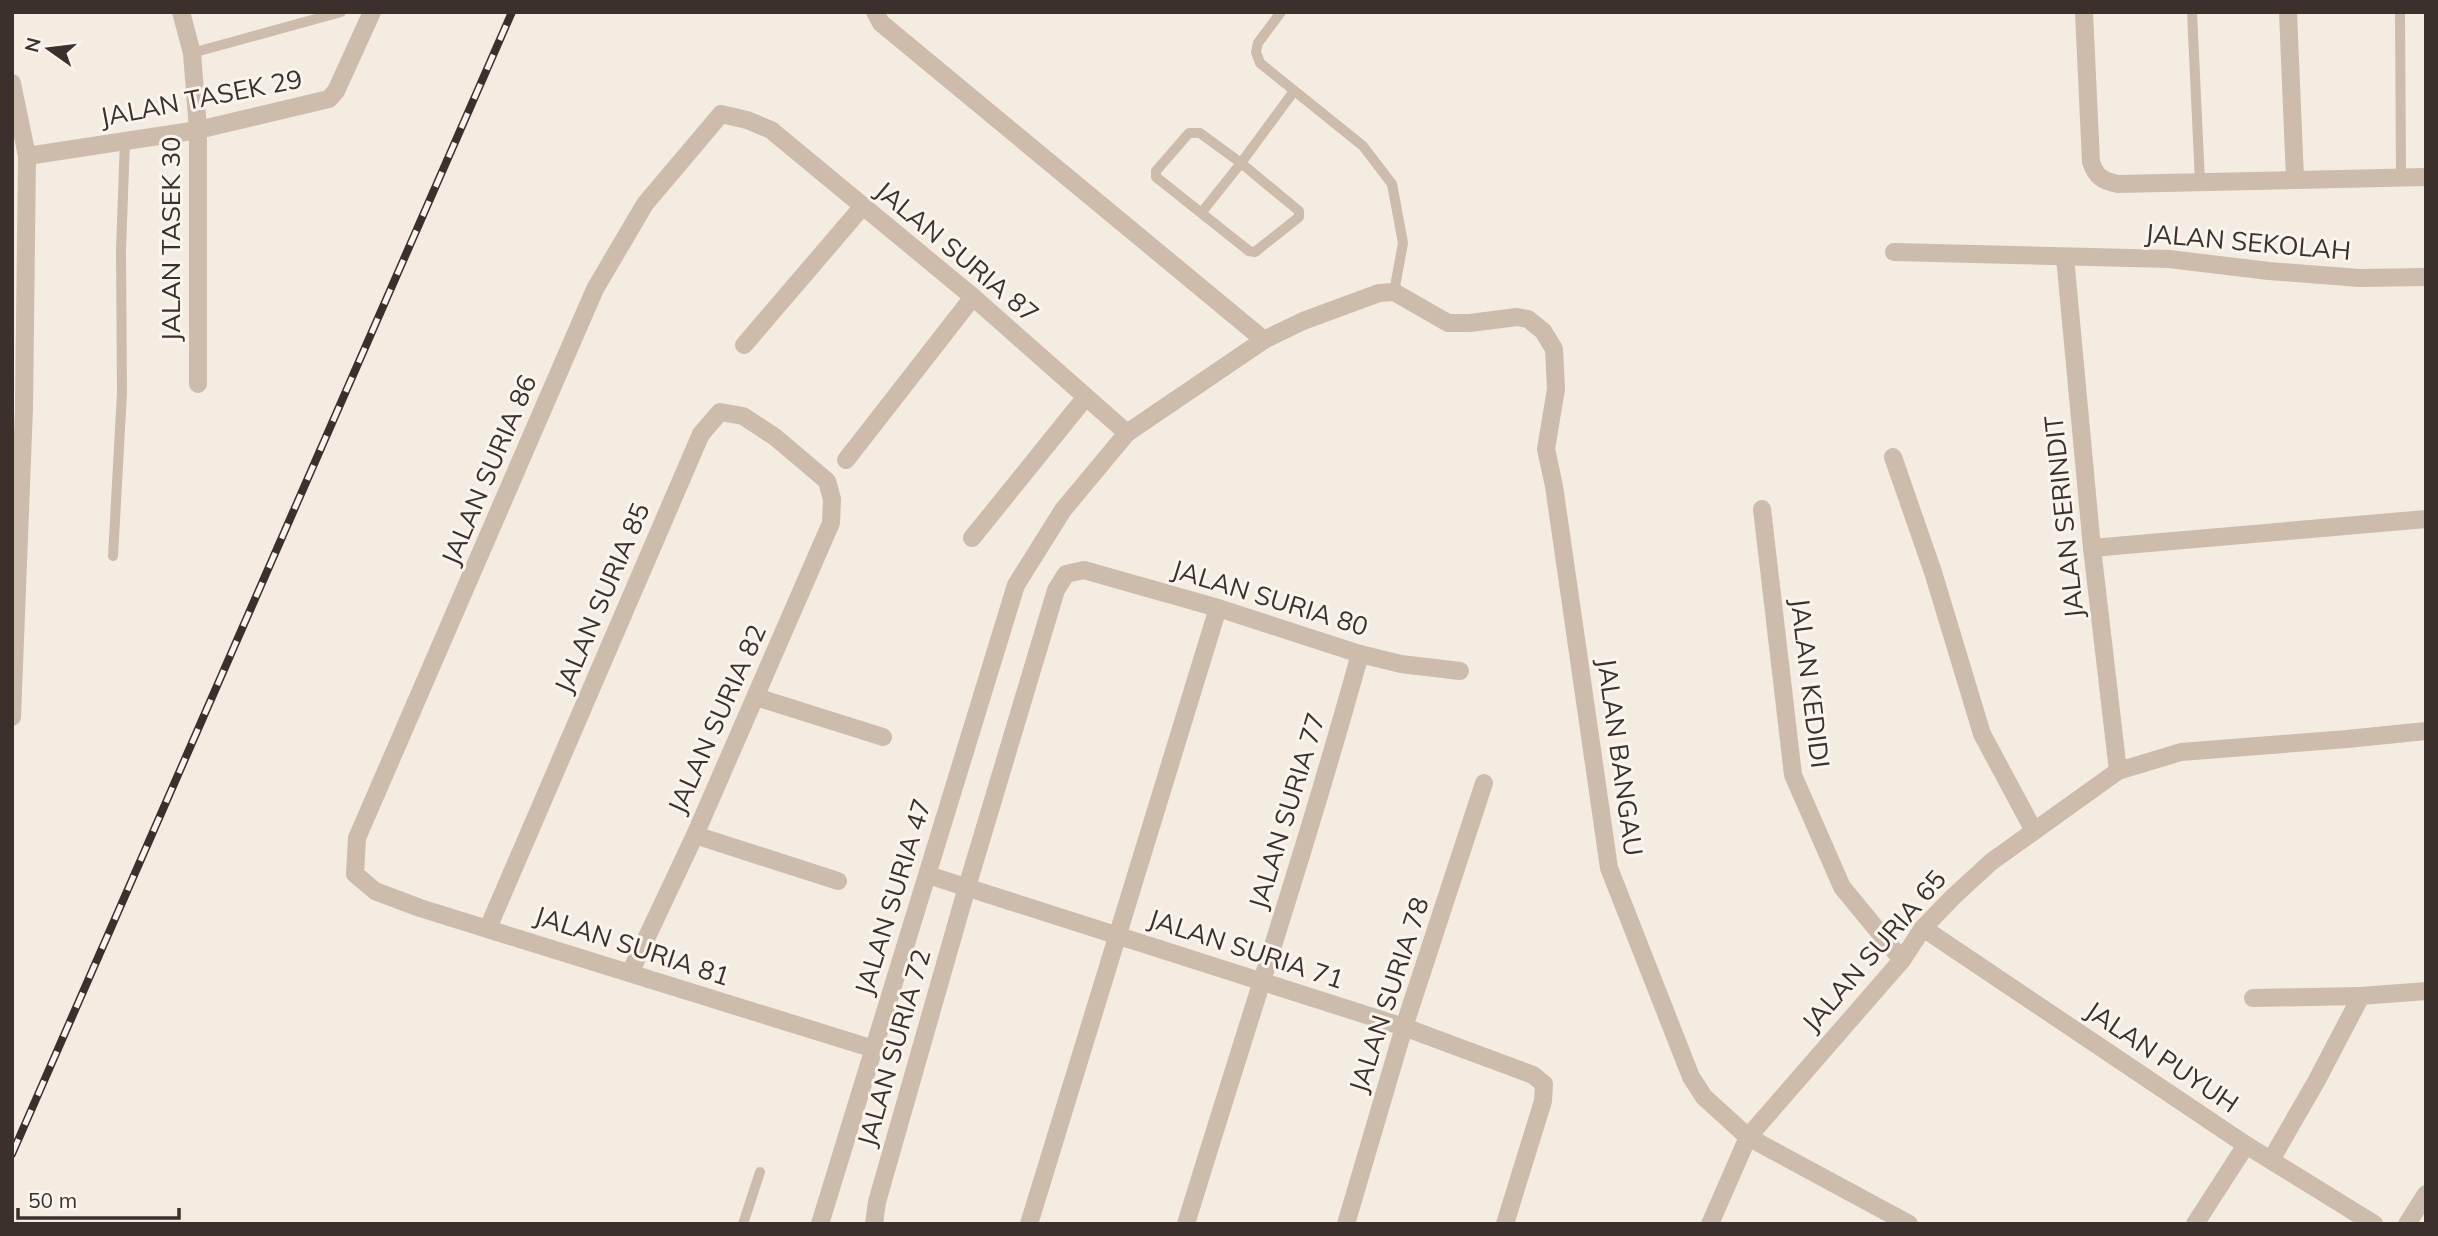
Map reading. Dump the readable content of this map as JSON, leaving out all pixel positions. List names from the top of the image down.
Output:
{
  "streets": {
    "street": [
      "JALAN TASEK 29",
      "JALAN TASEK 30",
      "JALAN SEKOLAH",
      "JALAN SURIA 87",
      "JALAN SURIA 86",
      "JALAN SERINDIT",
      "JALAN SURIA 85",
      "JALAN SURIA 80",
      "JALAN KEDIDI",
      "JALAN SURIA 82",
      "JALAN BANGAU",
      "JALAN SURIA 77",
      "JALAN SURIA 47",
      "JALAN SURIA 81",
      "JALAN SURIA 71",
      "JALAN SURIA 65",
      "JALAN SURIA 78",
      "JALAN SURIA 72",
      "JALAN PUYUH"
    ]
  },
  "crossings": [
    ["JALAN TASEK 29", "JALAN TASEK 30"],
    ["JALAN SEKOLAH", "JALAN SERINDIT"],
    ["JALAN SURIA 87", "JALAN SURIA 86"],
    ["JALAN SURIA 87", "JALAN SURIA 47"],
    ["JALAN SURIA 86", "JALAN SURIA 81"],
    ["JALAN SERINDIT", "JALAN SURIA 65"],
    ["JALAN SURIA 85", "JALAN SURIA 82"],
    ["JALAN SURIA 85", "JALAN SURIA 81"],
    ["JALAN SURIA 80", "JALAN SURIA 77"],
    ["JALAN SURIA 80", "JALAN SURIA 72"],
    ["JALAN KEDIDI", "JALAN SURIA 65"],
    ["JALAN SURIA 82", "JALAN SURIA 81"],
    ["JALAN BANGAU", "JALAN SURIA 47"],
    ["JALAN BANGAU", "JALAN SURIA 65"],
    ["JALAN SURIA 77", "JALAN SURIA 71"],
    ["JALAN SURIA 47", "JALAN SURIA 81"],
    ["JALAN SURIA 47", "JALAN SURIA 71"],
    ["JALAN SURIA 71", "JALAN SURIA 78"],
    ["JALAN SURIA 71", "JALAN SURIA 72"],
    ["JALAN SURIA 65", "JALAN PUYUH"]
  ],
  "scale_bar": "50 m",
  "north": "left"
}
